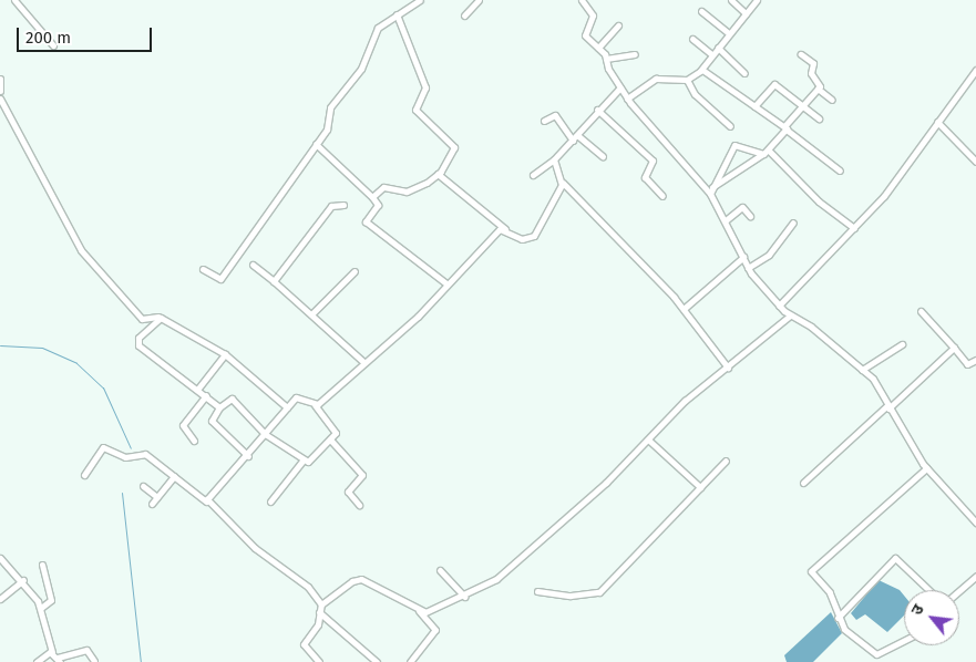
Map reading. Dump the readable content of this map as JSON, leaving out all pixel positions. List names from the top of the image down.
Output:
{
  "scale_bar": "200 m",
  "north": "top left"
}
